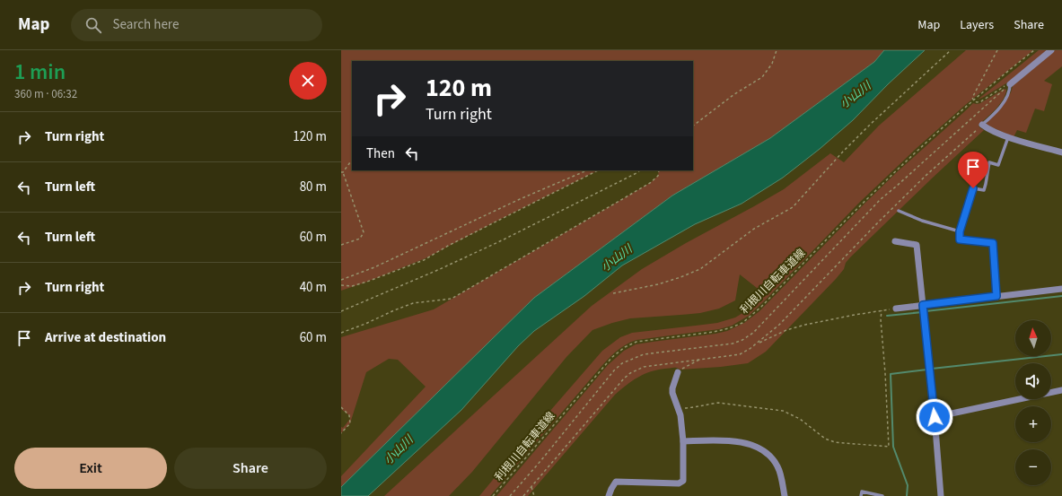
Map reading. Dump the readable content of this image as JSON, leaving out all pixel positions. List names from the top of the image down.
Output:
{
  "streets": {
    "path": ["利根川自転車道線"]
  },
  "water": ["小山川"],
  "north": "top",
  "page": {
    "header": "Map",
    "search": "Search here",
    "nav": ["Map", "Layers", "Share"],
    "heading": ["1 min", "360 m · 06:32"],
    "turn": ["120 m", "Turn right"],
    "list": [
      {
        "name": "Turn right",
        "value": "120 m"
      },
      {
        "name": "Turn left",
        "value": "80 m"
      },
      {
        "name": "Turn left",
        "value": "60 m"
      },
      {
        "name": "Turn right",
        "value": "40 m"
      },
      {
        "name": "Arrive at destination",
        "value": "60 m"
      }
    ],
    "then": "Then",
    "map_buttons": ["+", "−"],
    "buttons": ["Exit", "Share"]
  }
}
